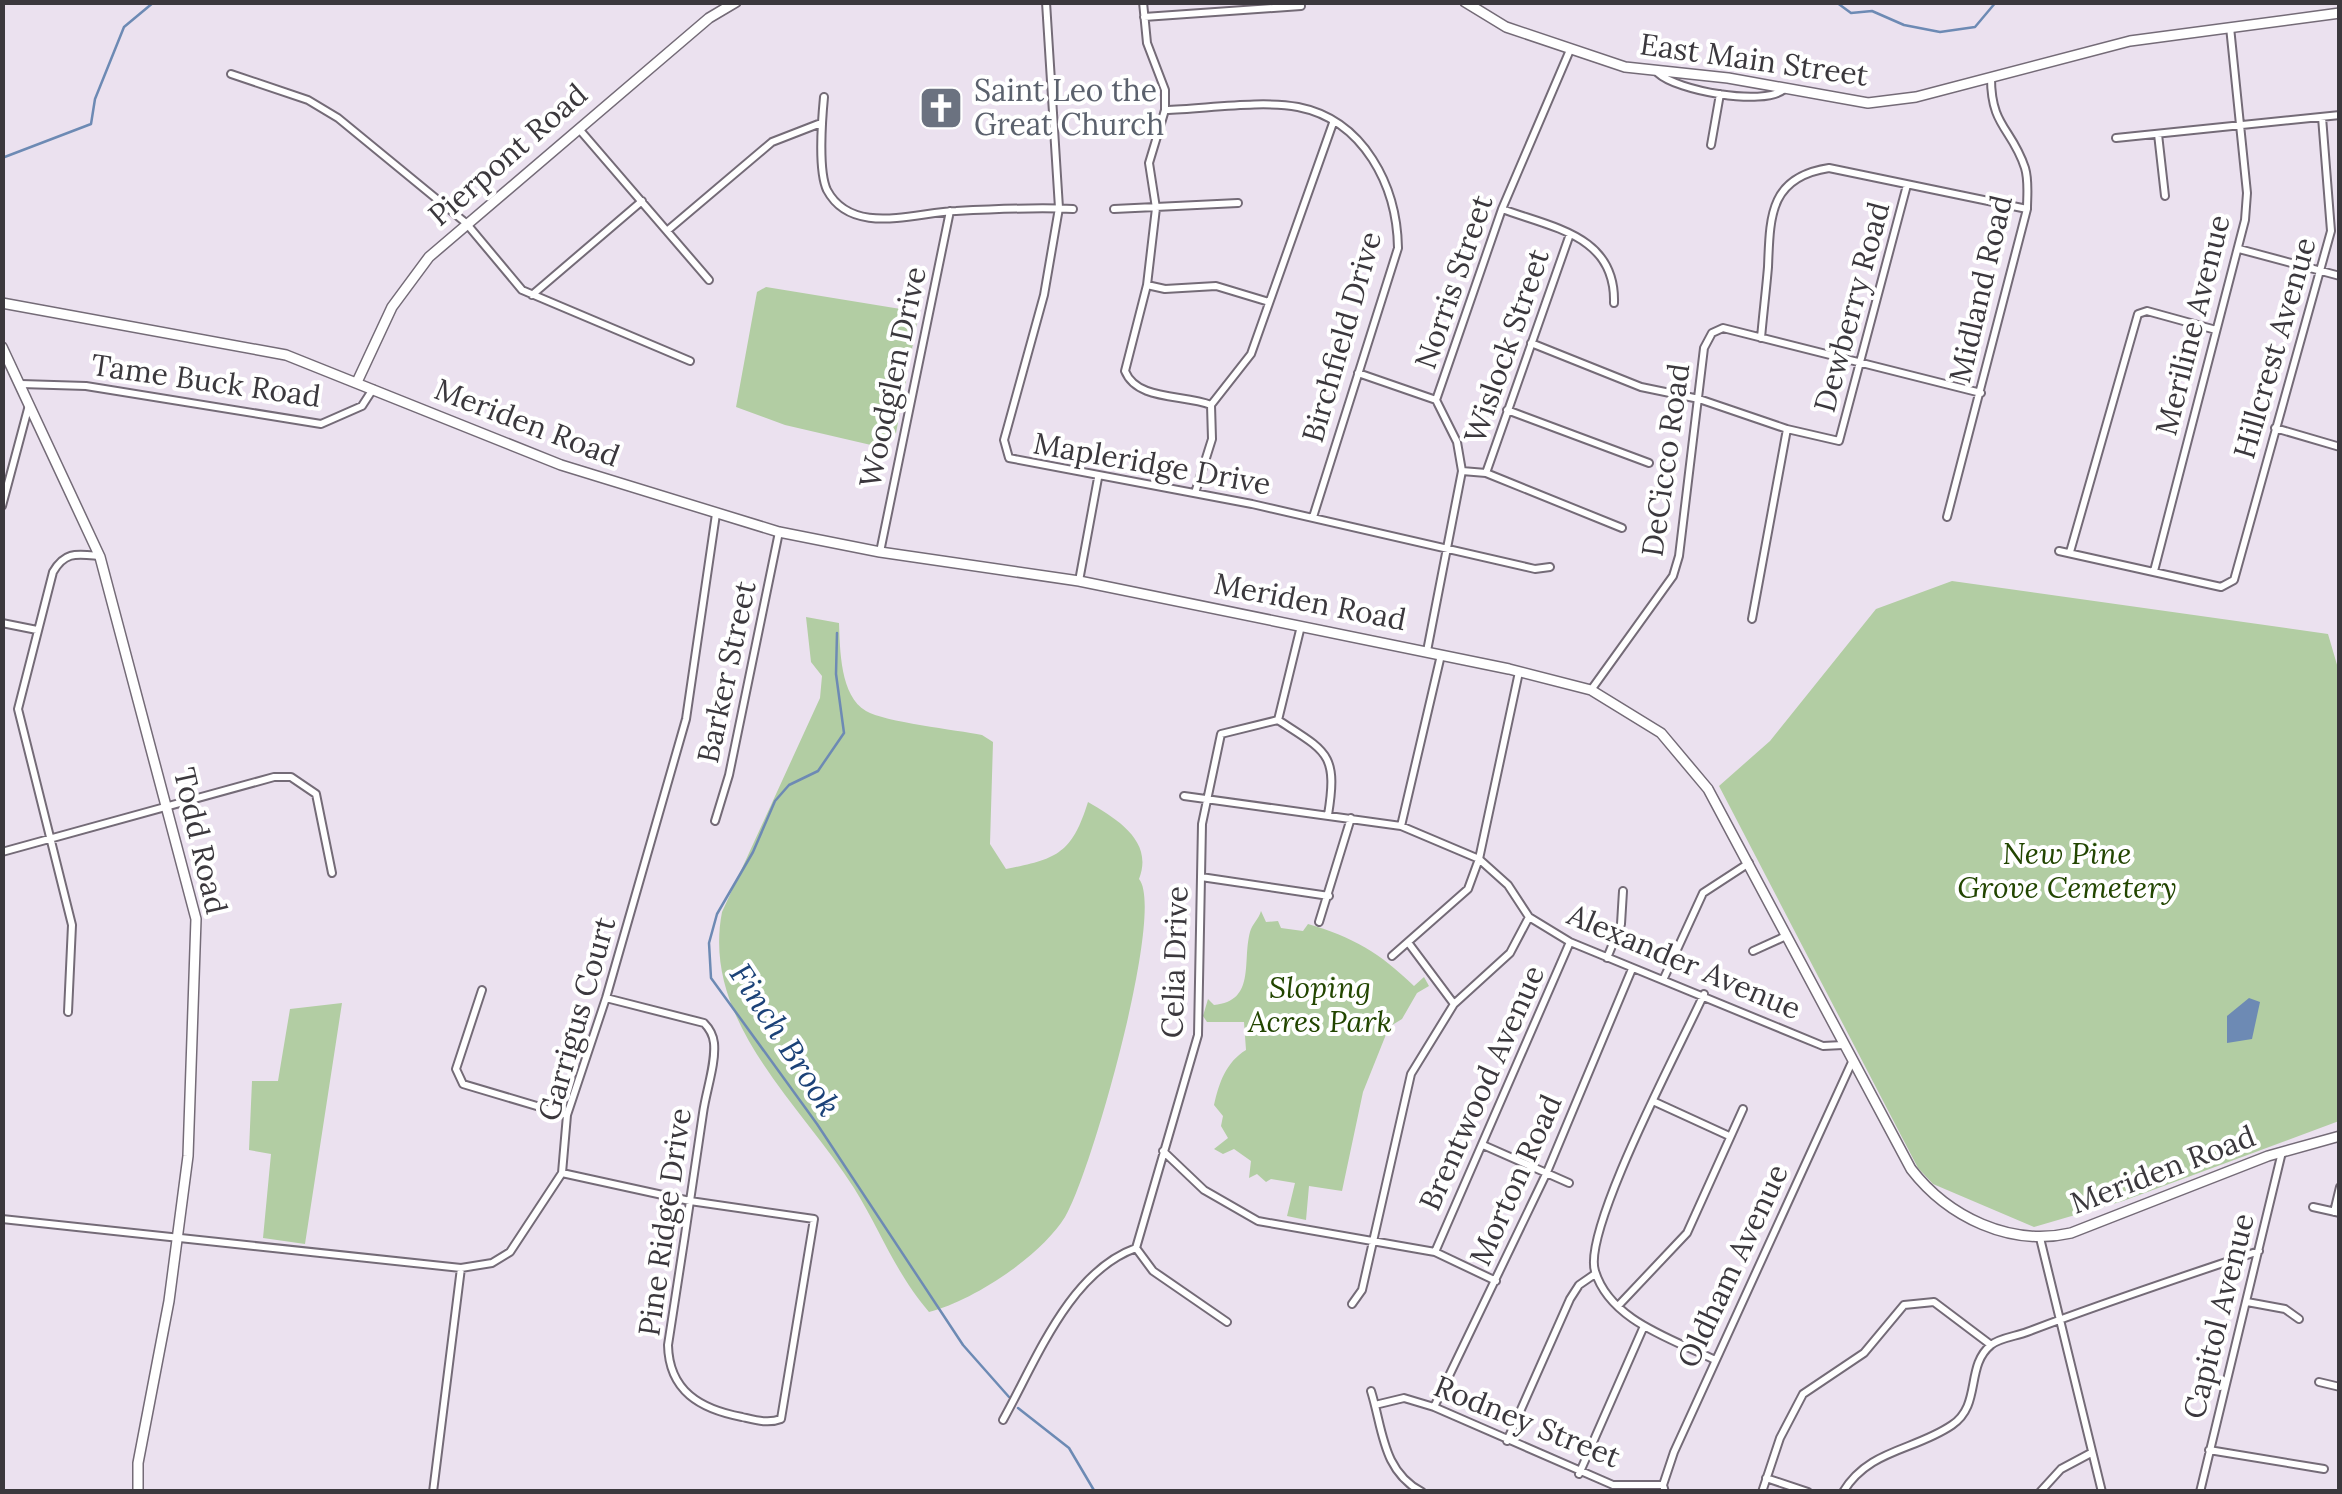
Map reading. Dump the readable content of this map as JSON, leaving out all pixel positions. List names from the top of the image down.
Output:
{
  "streets": {
    "main road": [
      "East Main Street",
      "Pierpont Road",
      "Meriden Road",
      "Todd Road"
    ],
    "street": [
      "Norris Street",
      "Midland Road",
      "Dewberry Road",
      "Meriline Avenue",
      "Birchfield Drive",
      "Wislock Street",
      "Hillcrest Avenue",
      "Woodglen Drive",
      "Tame Buck Road",
      "DeCicco Road",
      "Mapleridge Drive",
      "Barker Street",
      "Celia Drive",
      "Alexander Avenue",
      "Garrigus Court",
      "Brentwood Avenue",
      "Morton Road",
      "Pine Ridge Drive",
      "Oldham Avenue",
      "Capitol Avenue",
      "Rodney Street"
    ]
  },
  "crossings": [
    ["East Main Street", "Norris Street"],
    ["East Main Street", "Midland Road"],
    ["East Main Street", "Meriline Avenue"],
    ["Pierpont Road", "Meriden Road"],
    ["Norris Street", "Meriden Road"],
    ["Norris Street", "Mapleridge Drive"],
    ["Meriline Avenue", "Hillcrest Avenue"],
    ["Birchfield Drive", "Mapleridge Drive"],
    ["Woodglen Drive", "Meriden Road"],
    ["Tame Buck Road", "Meriden Road"],
    ["Tame Buck Road", "Todd Road"],
    ["Meriden Road", "DeCicco Road"],
    ["Meriden Road", "Barker Street"],
    ["Meriden Road", "Alexander Avenue"],
    ["Meriden Road", "Garrigus Court"],
    ["Meriden Road", "Oldham Avenue"],
    ["Meriden Road", "Capitol Avenue"],
    ["Todd Road", "Garrigus Court"],
    ["Celia Drive", "Alexander Avenue"],
    ["Alexander Avenue", "Brentwood Avenue"],
    ["Alexander Avenue", "Morton Road"],
    ["Garrigus Court", "Pine Ridge Drive"],
    ["Morton Road", "Rodney Street"],
    ["Oldham Avenue", "Rodney Street"]
  ],
  "water": ["Finch Brook"],
  "parks": ["New Pine Grove Cemetery", "Sloping Acres Park"],
  "places": {
    "church": ["Saint Leo the Great Church"]
  }
}
